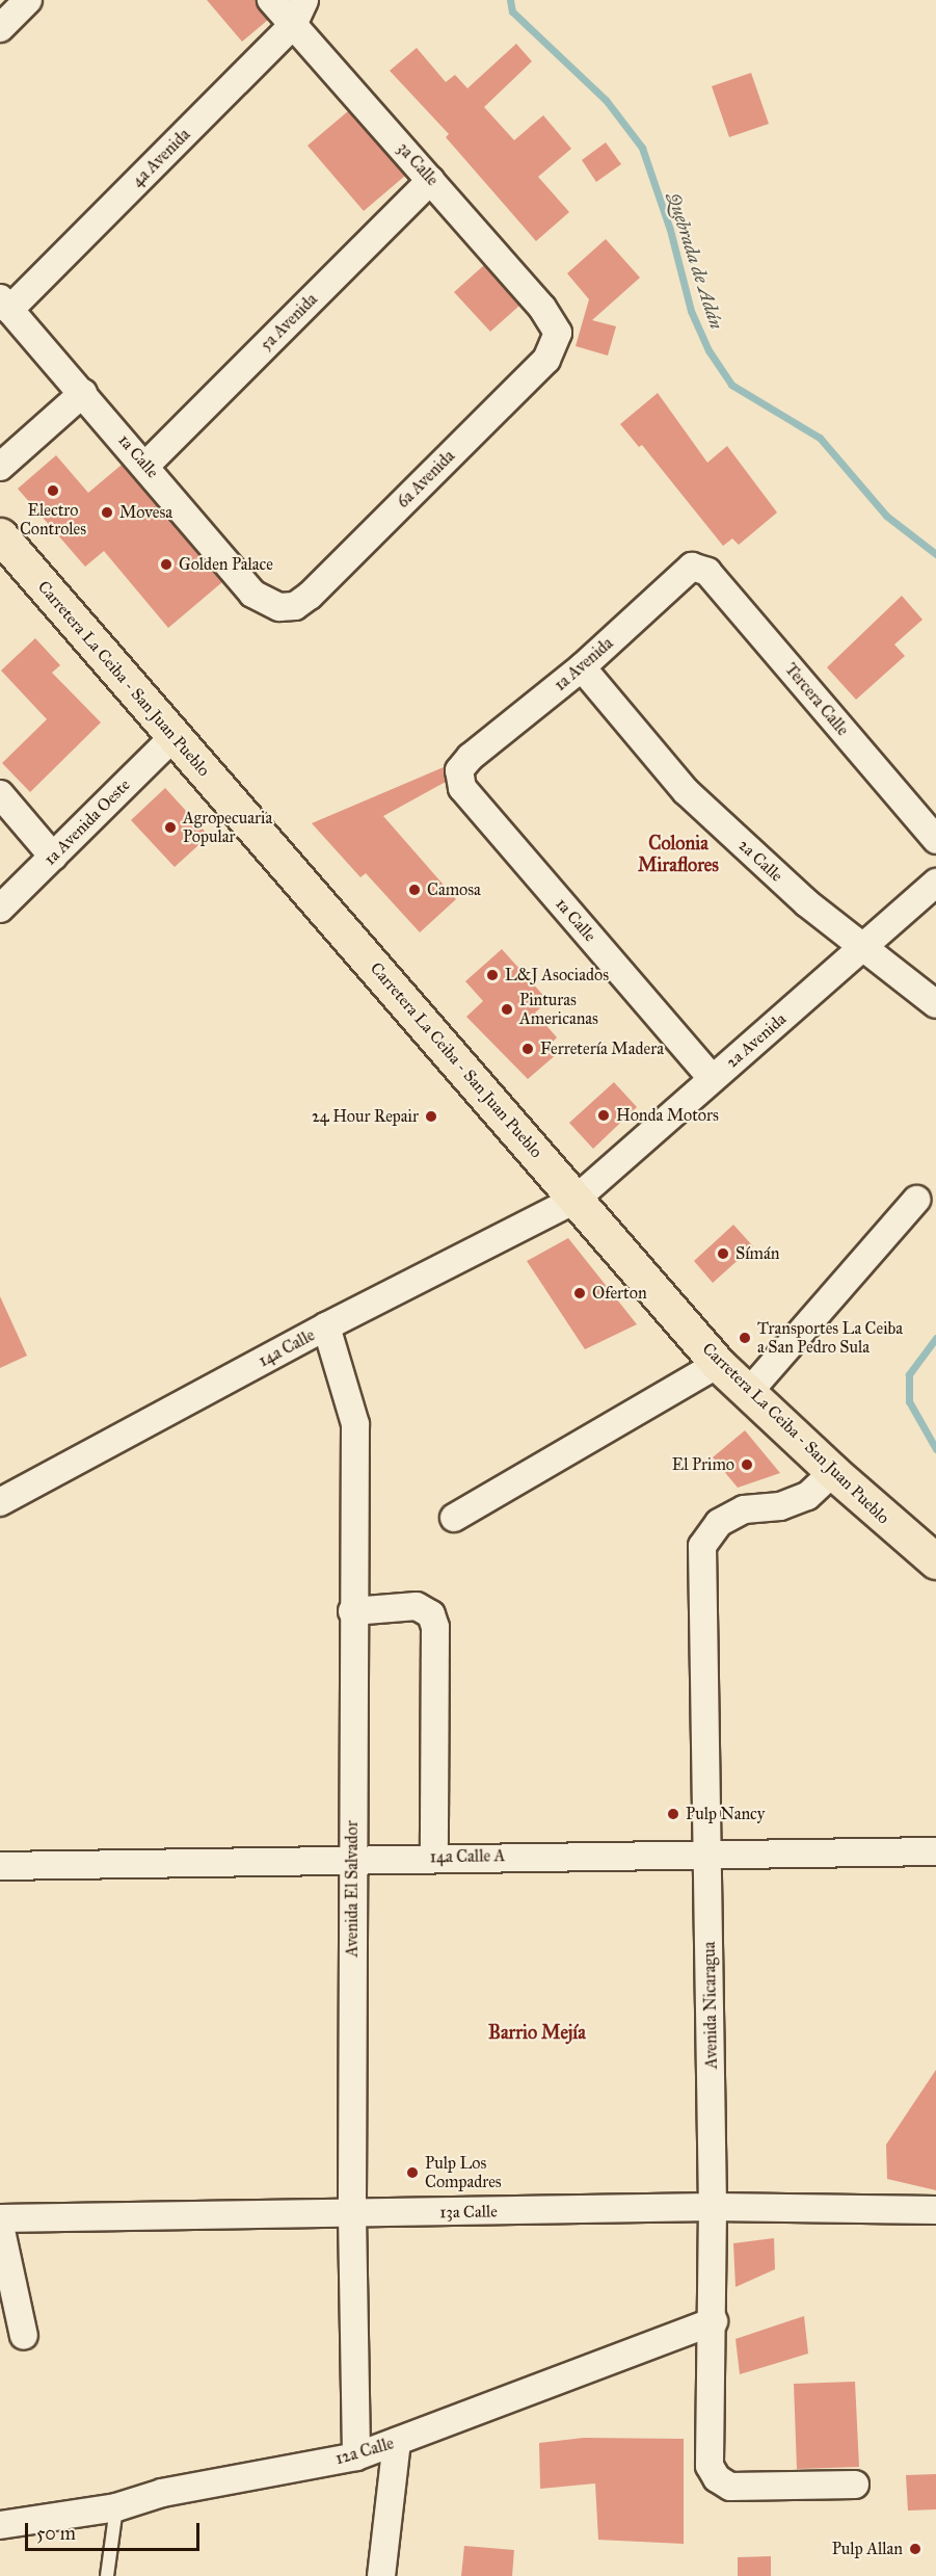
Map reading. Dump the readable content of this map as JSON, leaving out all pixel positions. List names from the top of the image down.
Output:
{
  "streets": {
    "main road": ["Carretera La Ceiba - San Juan Pueblo"],
    "street": [
      "4a Avenida",
      "3a Calle",
      "5a Avenida",
      "1a Calle",
      "6a Avenida",
      "1a Avenida",
      "Tercera Calle",
      "1a Avenida Oeste",
      "2a Calle",
      "2a Avenida",
      "14a Calle",
      "14a Calle A",
      "Avenida El Salvador",
      "Avenida Nicaragua",
      "13a Calle",
      "12a Calle"
    ]
  },
  "crossings": [
    ["4a Avenida", "3a Calle"],
    ["4a Avenida", "1a Calle"],
    ["3a Calle", "5a Avenida"],
    ["3a Calle", "6a Avenida"],
    ["5a Avenida", "1a Calle"],
    ["1a Calle", "6a Avenida"],
    ["1a Calle", "1a Avenida"],
    ["1a Calle", "2a Avenida"],
    ["1a Avenida", "Tercera Calle"],
    ["1a Avenida", "2a Calle"],
    ["Carretera La Ceiba - San Juan Pueblo", "1a Avenida Oeste"],
    ["Carretera La Ceiba - San Juan Pueblo", "2a Avenida"],
    ["Carretera La Ceiba - San Juan Pueblo", "14a Calle"],
    ["Carretera La Ceiba - San Juan Pueblo", "Avenida Nicaragua"],
    ["2a Calle", "2a Avenida"],
    ["2a Avenida", "14a Calle"],
    ["14a Calle", "Avenida El Salvador"],
    ["14a Calle A", "Avenida El Salvador"],
    ["14a Calle A", "Avenida Nicaragua"],
    ["Avenida El Salvador", "13a Calle"],
    ["Avenida El Salvador", "12a Calle"],
    ["Avenida Nicaragua", "13a Calle"],
    ["Avenida Nicaragua", "12a Calle"]
  ],
  "districts": ["Colonia Miraflores", "Barrio Mejía"],
  "water": ["Quebrada de Adán"],
  "places": [
    "Electro Controles",
    "Movesa",
    "Golden Palace",
    "Agropecuaria Popular",
    "Camosa",
    "L&J Asociados",
    "Pinturas Americanas",
    "Ferretería Madera",
    "Honda Motors",
    "24 Hour Repair",
    "Símán",
    "Oferton",
    "Transportes La Ceiba a San Pedro Sula",
    "El Primo",
    "Pulp Nancy",
    "Pulp Los Compadres",
    "Pulp Allan"
  ],
  "scale_bar": "50 m"
}
